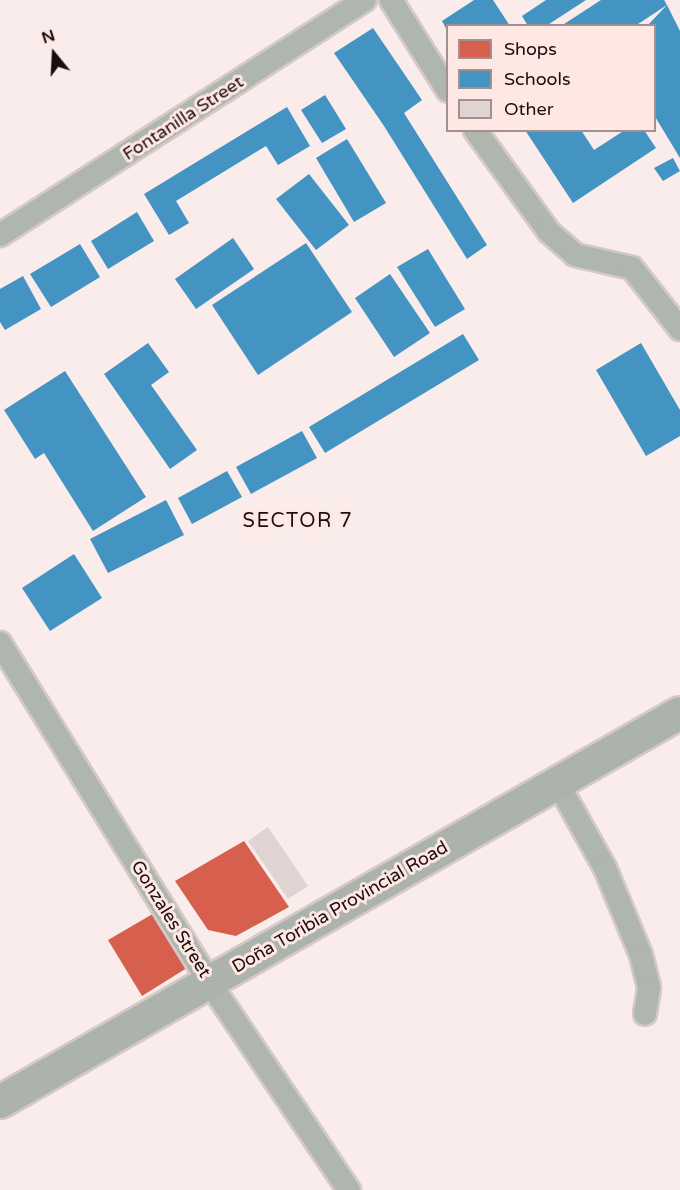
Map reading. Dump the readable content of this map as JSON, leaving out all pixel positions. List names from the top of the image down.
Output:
{
  "streets": {
    "street": ["Fontanilla Street", "Doña Toribia Provincial Road", "Gonzales Street"]
  },
  "crossings": [
    ["Doña Toribia Provincial Road", "Gonzales Street"]
  ],
  "districts": ["SECTOR 7"],
  "legend": ["Shops", "Schools", "Other"],
  "north": "top"
}
